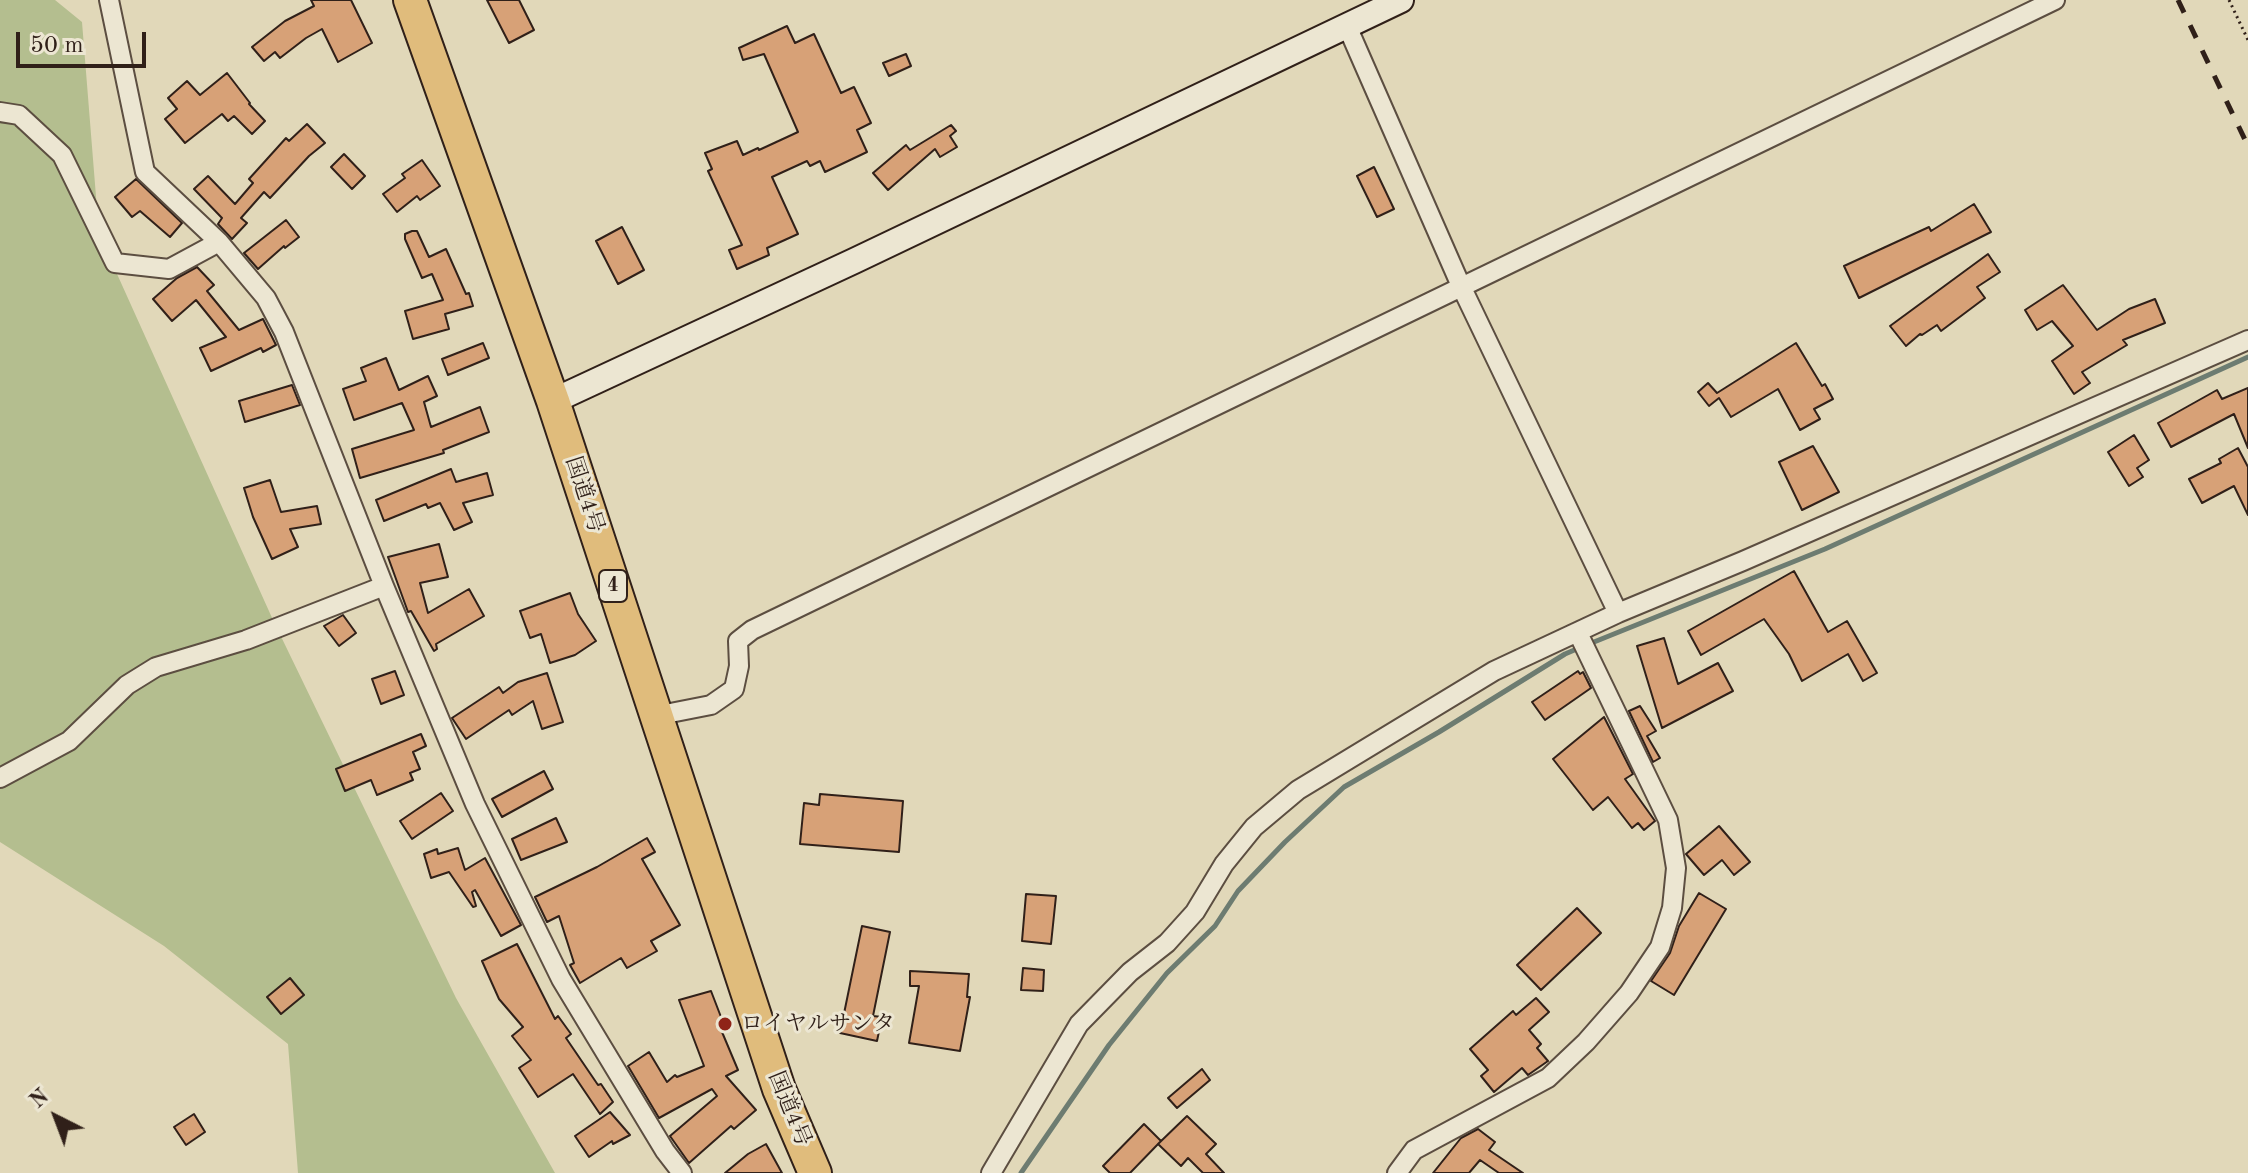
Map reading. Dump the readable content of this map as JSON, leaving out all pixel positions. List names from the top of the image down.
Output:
{
  "streets": {
    "highway": ["国道4号", "4"]
  },
  "places": ["ロイヤルサンタ"],
  "scale_bar": "50 m",
  "north": "top left"
}
